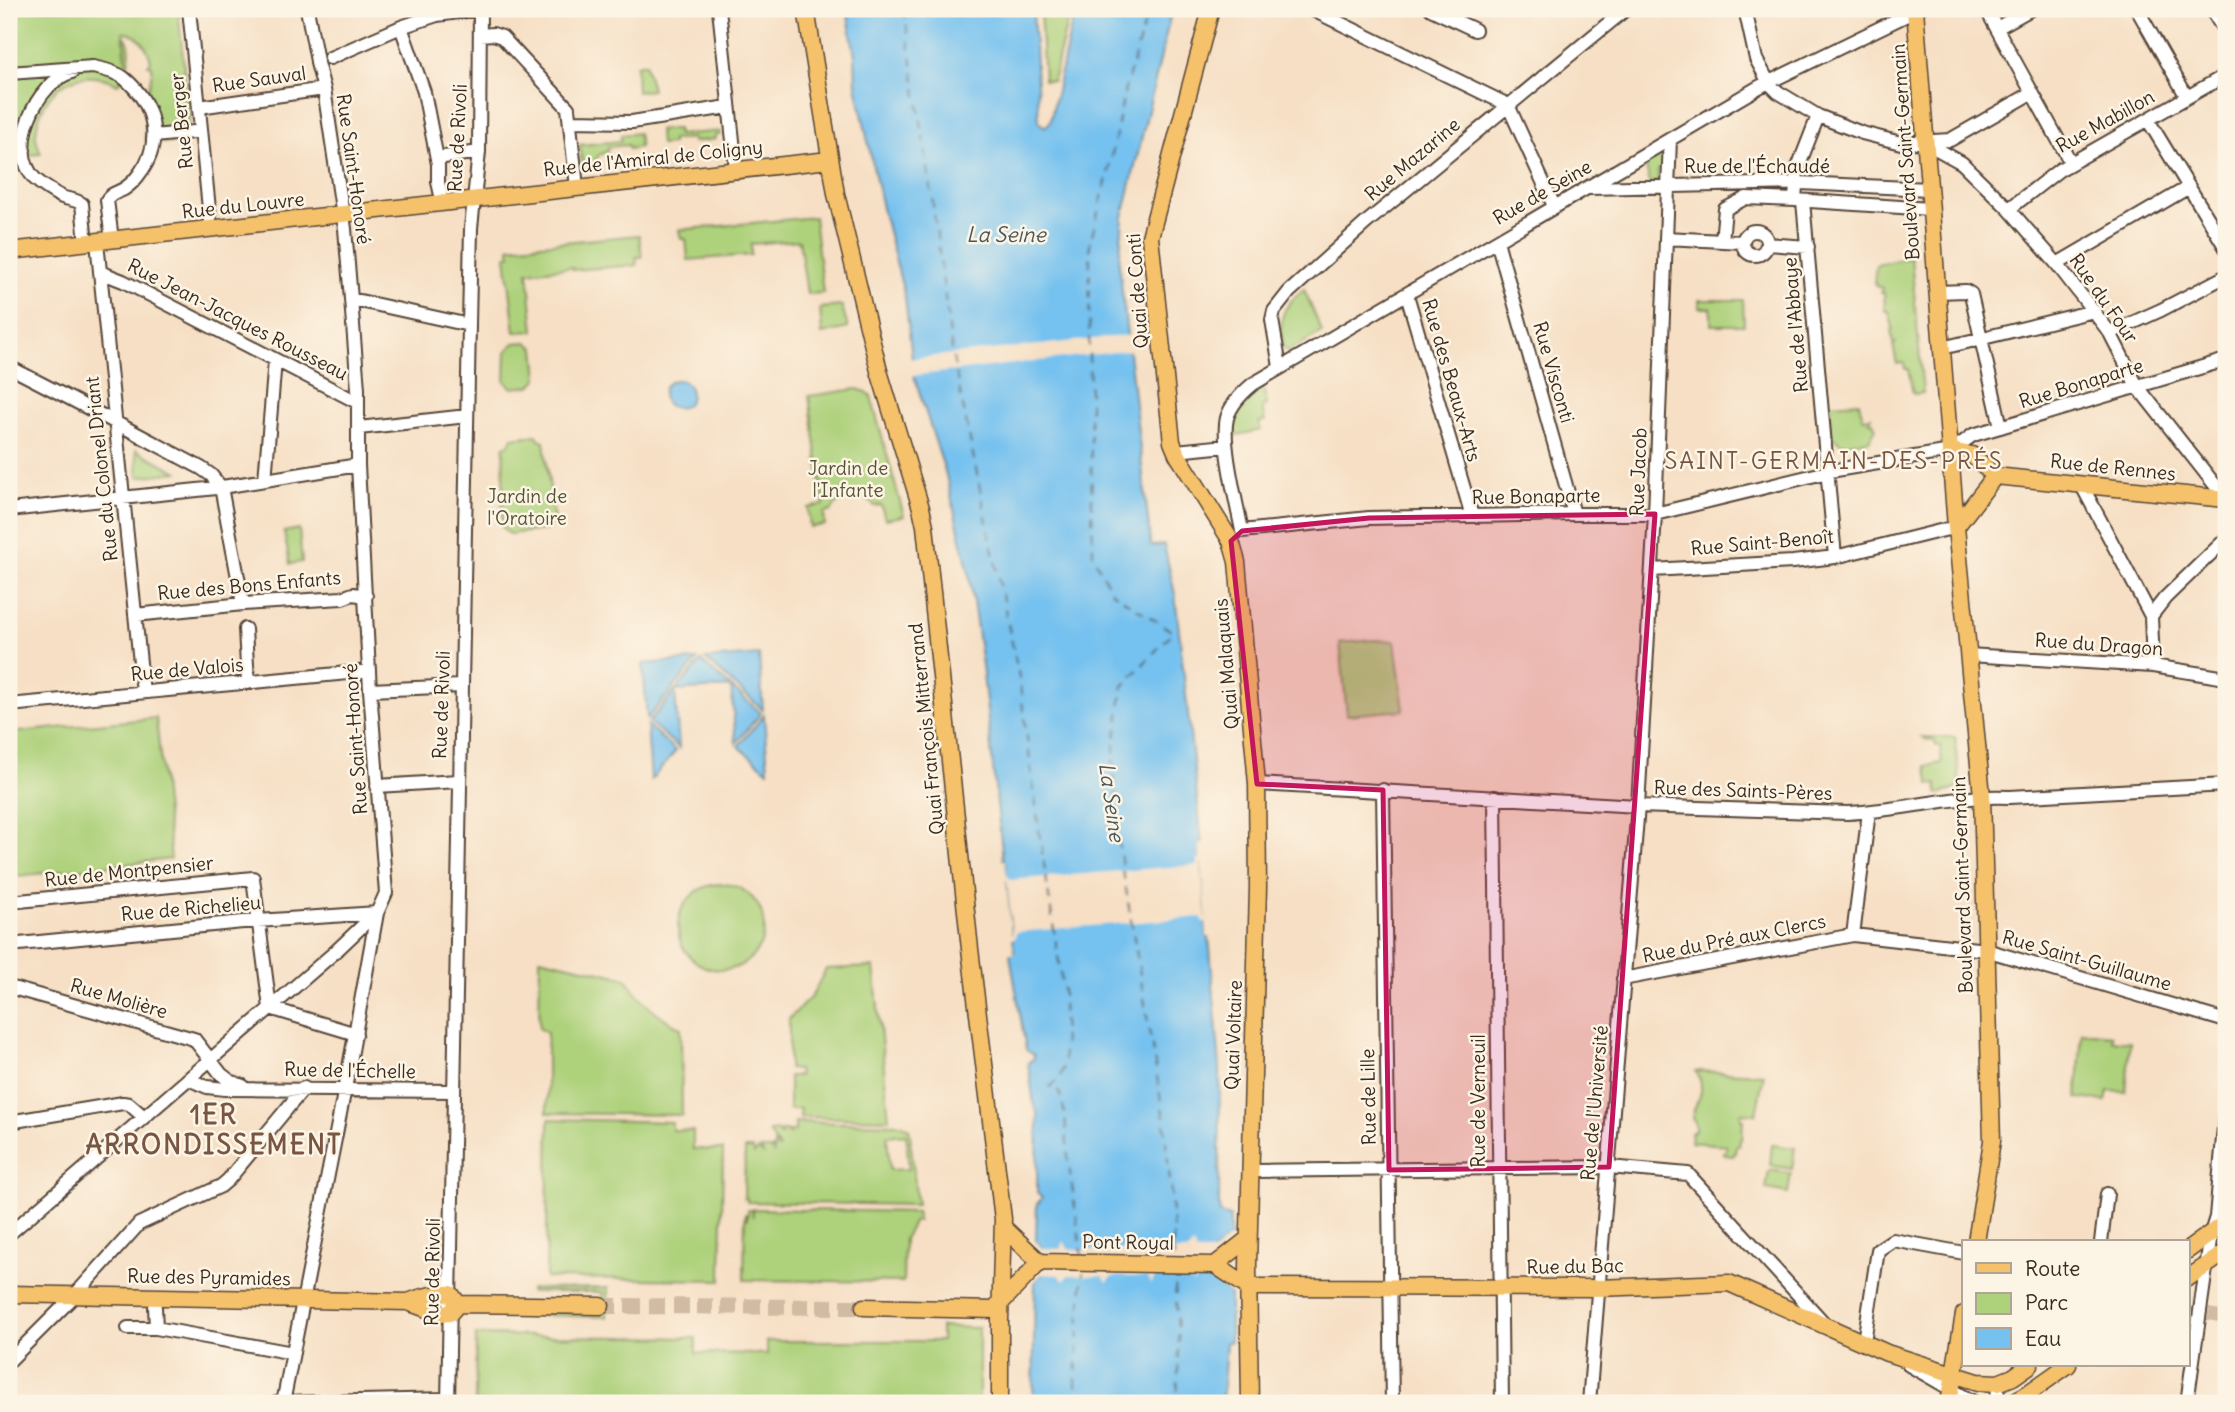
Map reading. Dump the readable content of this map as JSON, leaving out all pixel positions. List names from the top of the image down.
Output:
{
  "streets": {
    "main road": [
      "Boulevard Saint-Germain",
      "Rue de l'Amiral de Coligny",
      "Rue du Louvre",
      "Quai de Conti",
      "Rue de Rennes",
      "Quai Malaquais",
      "Quai François Mitterrand",
      "Quai Voltaire",
      "Pont Royal",
      "Rue du Bac",
      "Rue des Pyramides"
    ],
    "street": [
      "Rue Sauval",
      "Rue Berger",
      "Rue Mabillon",
      "Rue de Rivoli",
      "Rue Mazarine",
      "Rue de l'Échaudé",
      "Rue Saint-Honoré",
      "Rue de Seine",
      "Rue du Four",
      "Rue Jean-Jacques Rousseau",
      "Rue de l'Abbaye",
      "Rue Visconti",
      "Rue des Beaux-Arts",
      "Rue Bonaparte",
      "Rue du Colonel Driant",
      "Rue Jacob",
      "Rue Saint-Benoît",
      "Rue des Bons Enfants",
      "Rue du Dragon",
      "Rue de Valois",
      "Rue des Saints-Pères",
      "Rue de Montpensier",
      "Rue de Richelieu",
      "Rue du Pré aux Clercs",
      "Rue Saint-Guillaume",
      "Rue Molière",
      "Rue de l'Échelle",
      "Rue de Lille",
      "Rue de Verneuil",
      "Rue de l'Université"
    ]
  },
  "crossings": [
    ["Rue Sauval", "Rue Berger"],
    ["Rue Sauval", "Rue Saint-Honoré"],
    ["Rue Berger", "Rue du Louvre"],
    ["Rue Mabillon", "Rue du Four"],
    ["Rue de Rivoli", "Rue de l'Amiral de Coligny"],
    ["Rue de Rivoli", "Rue du Louvre"],
    ["Rue de Rivoli", "Rue de l'Échelle"],
    ["Rue de Rivoli", "Rue des Pyramides"],
    ["Boulevard Saint-Germain", "Rue de l'Échaudé"],
    ["Boulevard Saint-Germain", "Rue de Seine"],
    ["Boulevard Saint-Germain", "Rue du Four"],
    ["Boulevard Saint-Germain", "Rue Bonaparte"],
    ["Boulevard Saint-Germain", "Rue Saint-Benoît"],
    ["Boulevard Saint-Germain", "Rue du Dragon"],
    ["Boulevard Saint-Germain", "Rue des Saints-Pères"],
    ["Boulevard Saint-Germain", "Rue Saint-Guillaume"],
    ["Rue de l'Amiral de Coligny", "Rue du Louvre"],
    ["Rue de l'Amiral de Coligny", "Quai François Mitterrand"],
    ["Rue Mazarine", "Rue de Seine"],
    ["Rue de l'Échaudé", "Rue de Seine"],
    ["Rue de l'Échaudé", "Rue de l'Abbaye"],
    ["Rue de l'Échaudé", "Rue Jacob"],
    ["Rue Saint-Honoré", "Rue du Louvre"],
    ["Rue Saint-Honoré", "Rue Jean-Jacques Rousseau"],
    ["Rue Saint-Honoré", "Rue des Bons Enfants"],
    ["Rue Saint-Honoré", "Rue de Valois"],
    ["Rue Saint-Honoré", "Rue de Richelieu"],
    ["Rue Saint-Honoré", "Rue de l'Échelle"],
    ["Rue Saint-Honoré", "Rue des Pyramides"],
    ["Rue de Seine", "Rue Visconti"],
    ["Rue de Seine", "Rue des Beaux-Arts"],
    ["Rue de Seine", "Rue Jacob"],
    ["Rue de Seine", "Quai Malaquais"],
    ["Rue du Louvre", "Rue du Colonel Driant"],
    ["Quai de Conti", "Quai Malaquais"],
    ["Rue du Four", "Rue Bonaparte"],
    ["Rue du Four", "Rue de Rennes"],
    ["Rue Jean-Jacques Rousseau", "Rue du Colonel Driant"],
    ["Rue de l'Abbaye", "Rue Bonaparte"],
    ["Rue de l'Abbaye", "Rue Saint-Benoît"],
    ["Rue Visconti", "Rue Bonaparte"],
    ["Rue des Beaux-Arts", "Rue Bonaparte"],
    ["Rue Bonaparte", "Rue Jacob"],
    ["Rue Bonaparte", "Quai Malaquais"],
    ["Rue du Colonel Driant", "Rue des Bons Enfants"],
    ["Rue du Colonel Driant", "Rue de Valois"],
    ["Rue Jacob", "Rue Saint-Benoît"],
    ["Rue Jacob", "Rue des Saints-Pères"],
    ["Rue Jacob", "Rue de l'Université"],
    ["Quai Malaquais", "Rue des Saints-Pères"],
    ["Quai Malaquais", "Quai Voltaire"],
    ["Rue des Saints-Pères", "Quai Voltaire"],
    ["Rue des Saints-Pères", "Rue de Lille"],
    ["Rue des Saints-Pères", "Rue de Verneuil"],
    ["Rue des Saints-Pères", "Rue de l'Université"],
    ["Rue de Montpensier", "Rue de Richelieu"],
    ["Rue du Pré aux Clercs", "Rue Saint-Guillaume"],
    ["Rue du Pré aux Clercs", "Rue de l'Université"],
    ["Quai Voltaire", "Rue du Bac"],
    ["Rue de Lille", "Rue du Bac"],
    ["Rue de Verneuil", "Rue du Bac"],
    ["Rue de l'Université", "Rue du Bac"]
  ],
  "districts": ["SAINT-GERMAIN-DES-PRÉS", "1ER ARRONDISSEMENT"],
  "water": ["La Seine"],
  "parks": ["Jardin de l'Infante", "Jardin de l'Oratoire"],
  "legend": ["Route", "Parc", "Eau"]
}
